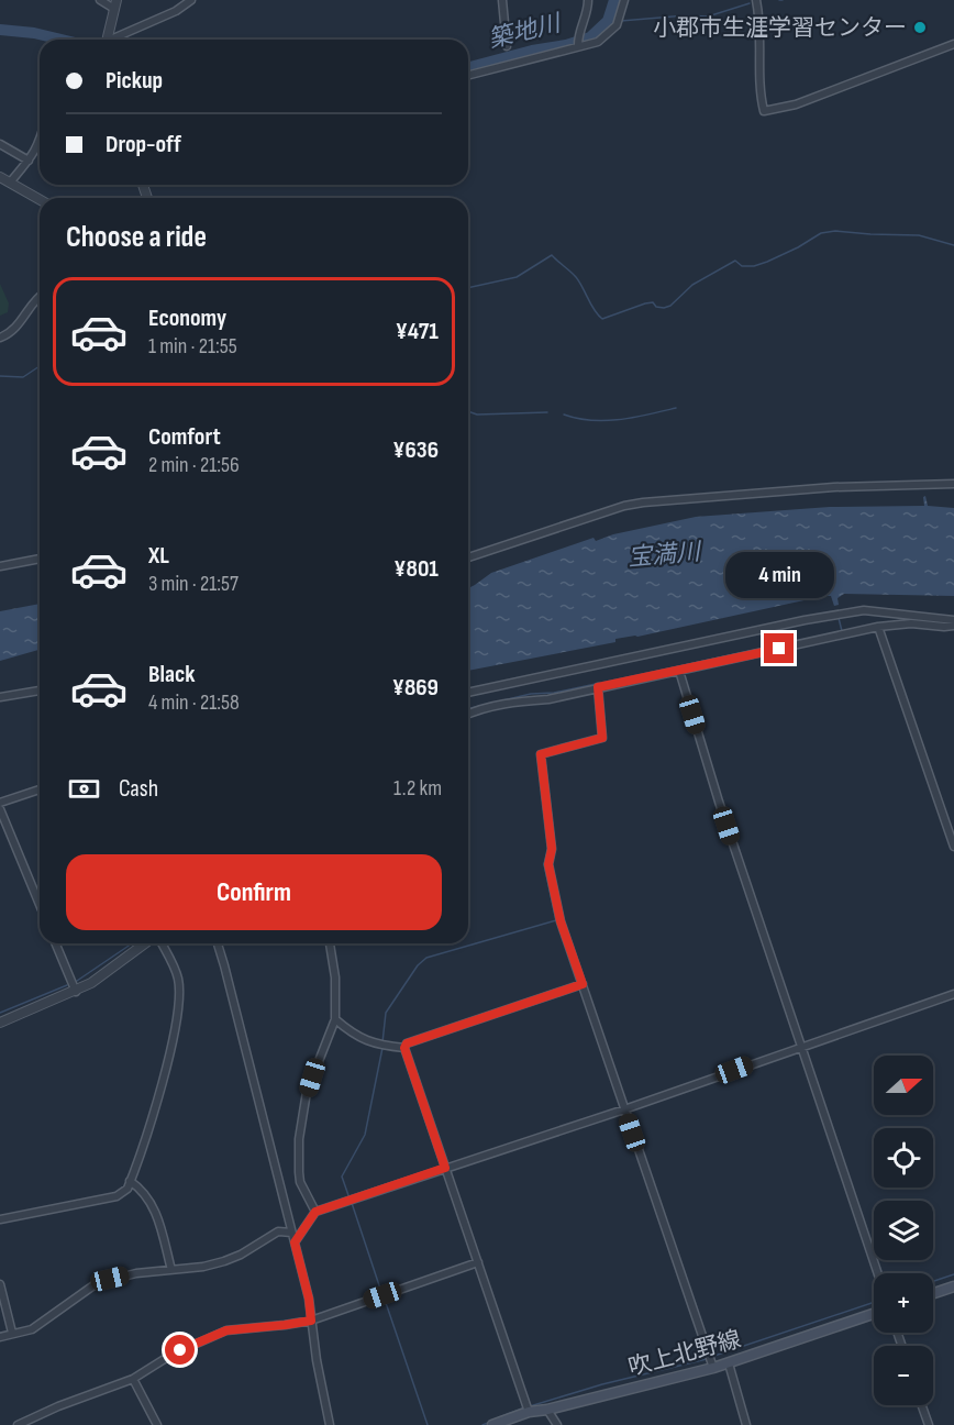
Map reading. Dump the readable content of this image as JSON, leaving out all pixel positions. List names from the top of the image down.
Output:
{
  "streets": {
    "main road": ["吹上北野線"]
  },
  "water": ["築地川", "宝満川"],
  "places": ["小郡市生涯学習センター"],
  "north": "right",
  "page": {
    "banner": ["Pickup", "Drop-off"],
    "heading": "Choose a ride",
    "list": [
      {
        "name": "Economy",
        "note": "1 min · 21:55",
        "value": "¥471"
      },
      {
        "name": "Comfort",
        "note": "2 min · 21:56",
        "value": "¥636"
      },
      {
        "name": "XL",
        "note": "3 min · 21:57",
        "value": "¥801"
      },
      {
        "name": "Black",
        "note": "4 min · 21:58",
        "value": "¥869"
      }
    ],
    "bubble": "4 min",
    "pay": ["Cash", "1.2 km"],
    "buttons": "Confirm",
    "map_buttons": ["+", "−"]
  }
}
